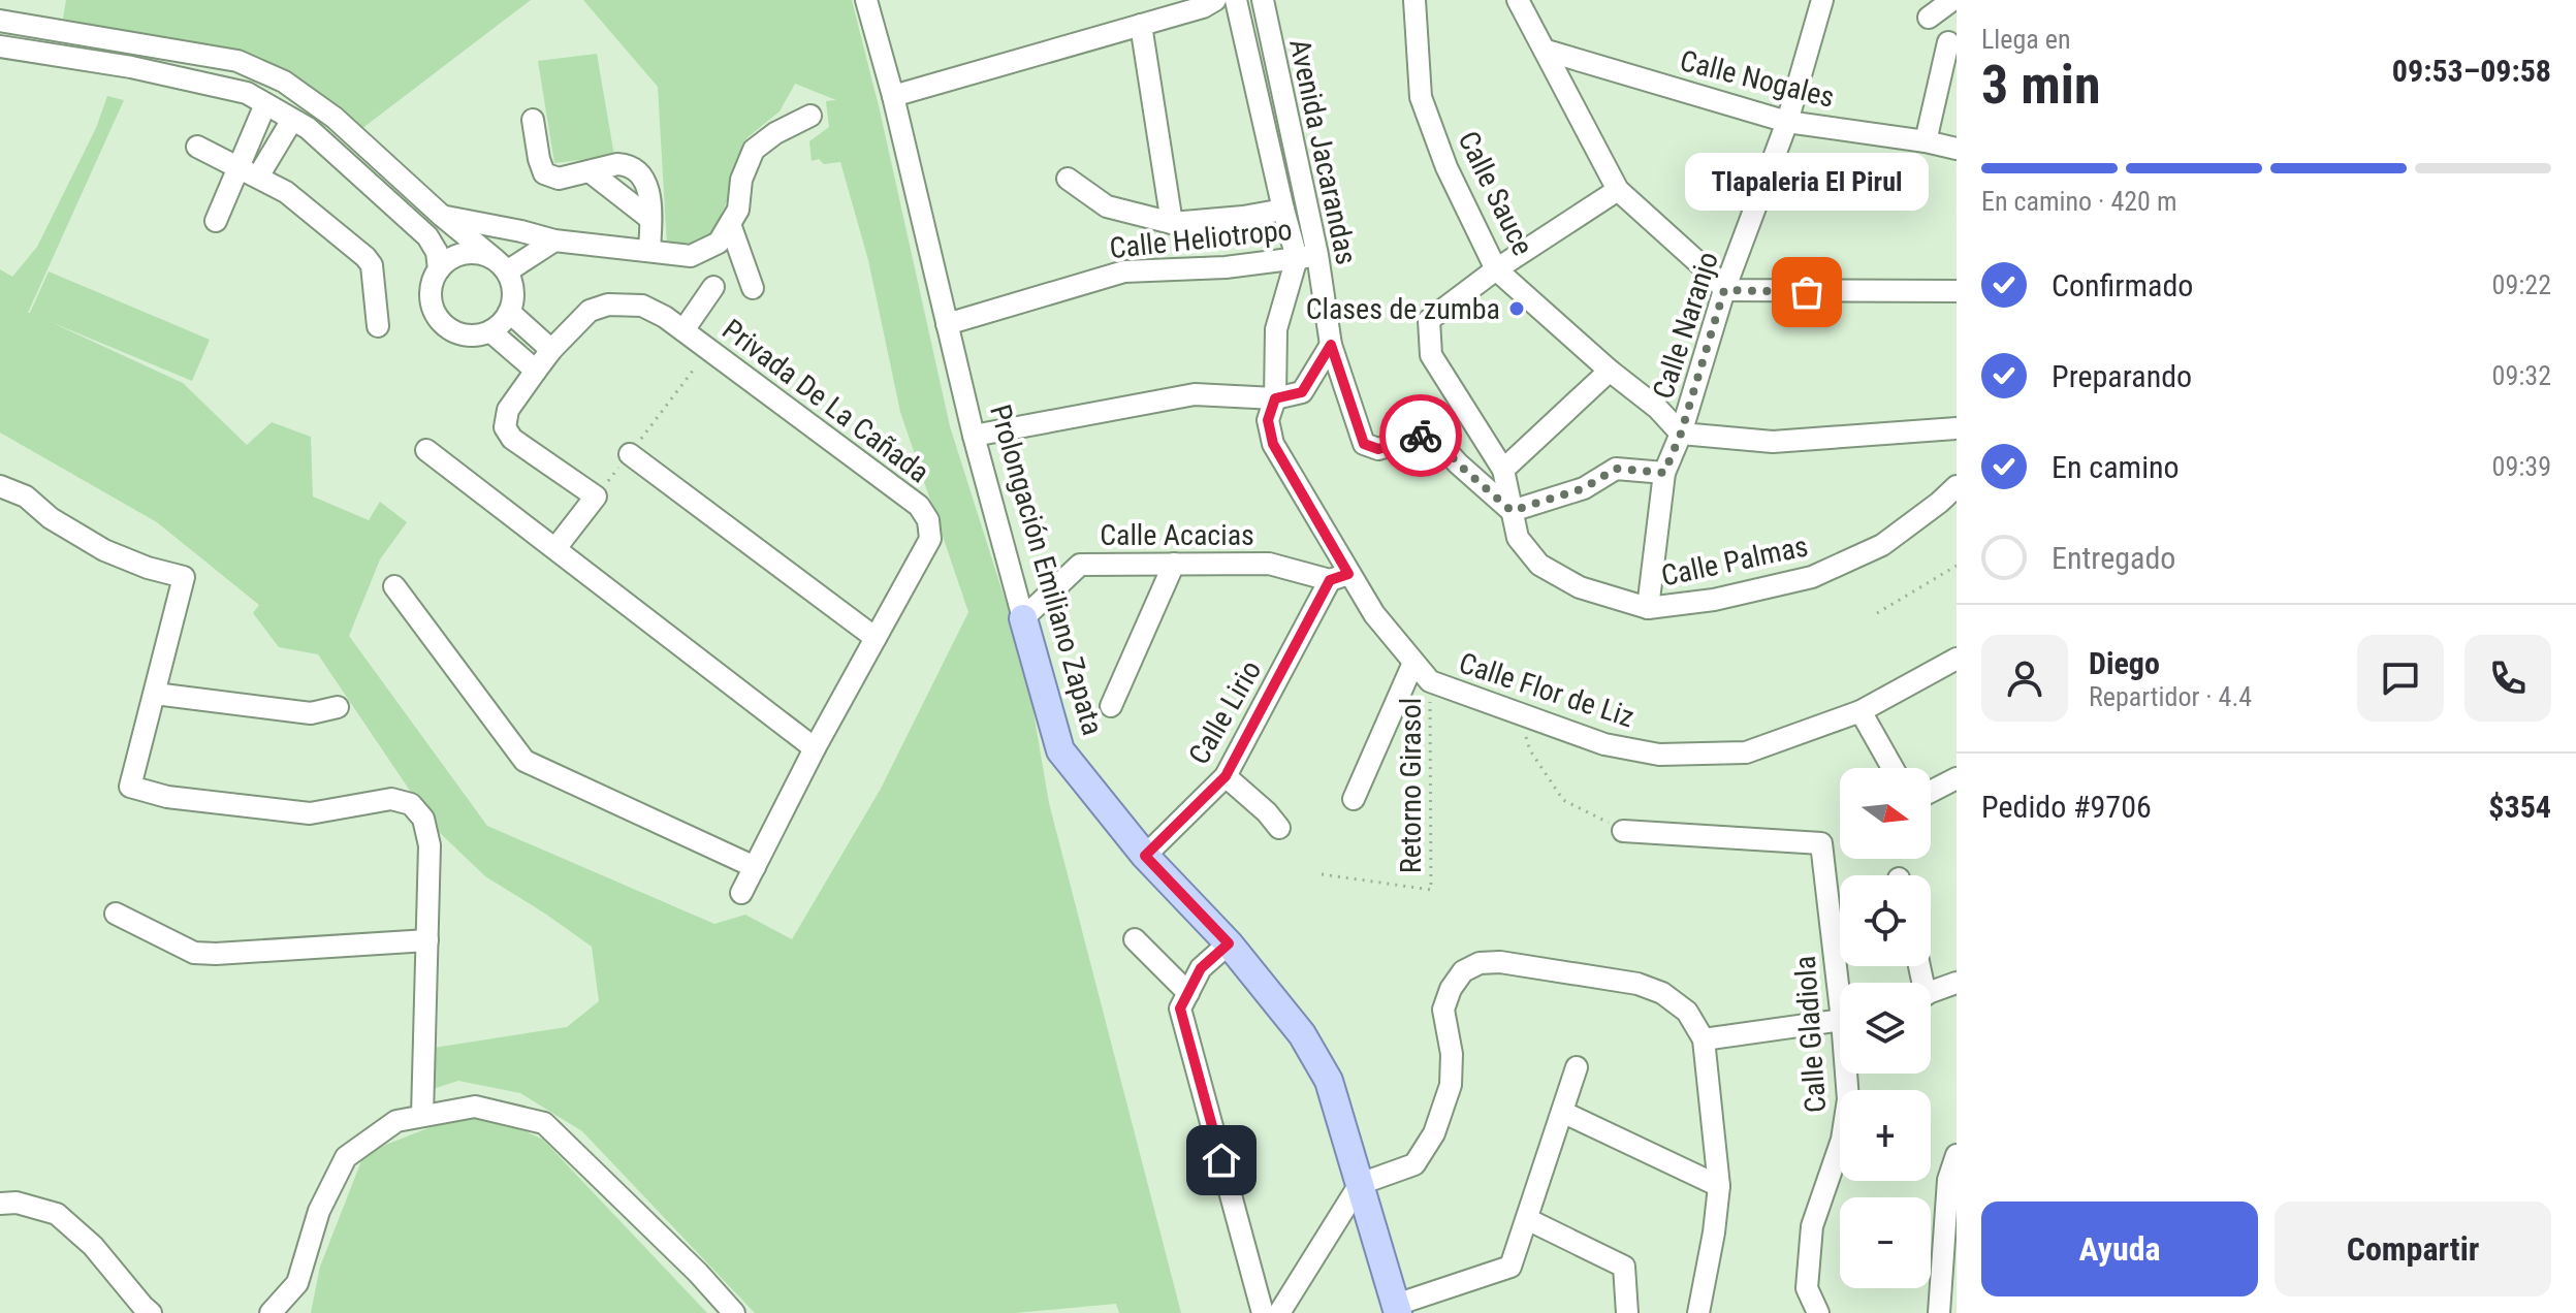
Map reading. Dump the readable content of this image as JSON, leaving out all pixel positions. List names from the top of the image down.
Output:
{
  "streets": {
    "main road": ["Prolongación Emiliano Zapata"],
    "street": [
      "Calle Nogales",
      "Avenida Jacarandas",
      "Calle Sauce",
      "Calle Heliotropo",
      "Calle Naranjo",
      "Privada De La Cañada",
      "Calle Acacias",
      "Calle Palmas",
      "Calle Flor de Liz",
      "Calle Lirio",
      "Calle Gladiola"
    ],
    "path": ["Retorno Girasol"]
  },
  "crossings": [
    ["Calle Nogales", "Calle Naranjo"],
    ["Avenida Jacarandas", "Calle Heliotropo"],
    ["Avenida Jacarandas", "Calle Palmas"],
    ["Avenida Jacarandas", "Calle Flor de Liz"],
    ["Calle Sauce", "Calle Naranjo"],
    ["Calle Heliotropo", "Prolongación Emiliano Zapata"],
    ["Calle Naranjo", "Calle Palmas"],
    ["Calle Acacias", "Prolongación Emiliano Zapata"],
    ["Calle Acacias", "Calle Flor de Liz"],
    ["Calle Acacias", "Calle Lirio"],
    ["Prolongación Emiliano Zapata", "Calle Lirio"],
    ["Calle Flor de Liz", "Calle Lirio"],
    ["Calle Flor de Liz", "Retorno Girasol"]
  ],
  "places": ["Tlapaleria El Pirul", "Clases de zumba"],
  "north": "right",
  "page": {
    "heading": ["3 min", "Llega en", "09:53–09:58"],
    "panel": [
      "Diego",
      "Repartidor · 4.4",
      "Pedido #9706",
      "$354"
    ],
    "bar": "En camino · 420 m",
    "bubble": "Tlapaleria El Pirul",
    "list": [
      ["Confirmado", "09:22"],
      ["Preparando", "09:32"],
      ["En camino", "09:39"],
      "Entregado"
    ],
    "map_buttons": ["+", "−"],
    "buttons": ["Ayuda", "Compartir"]
  }
}
